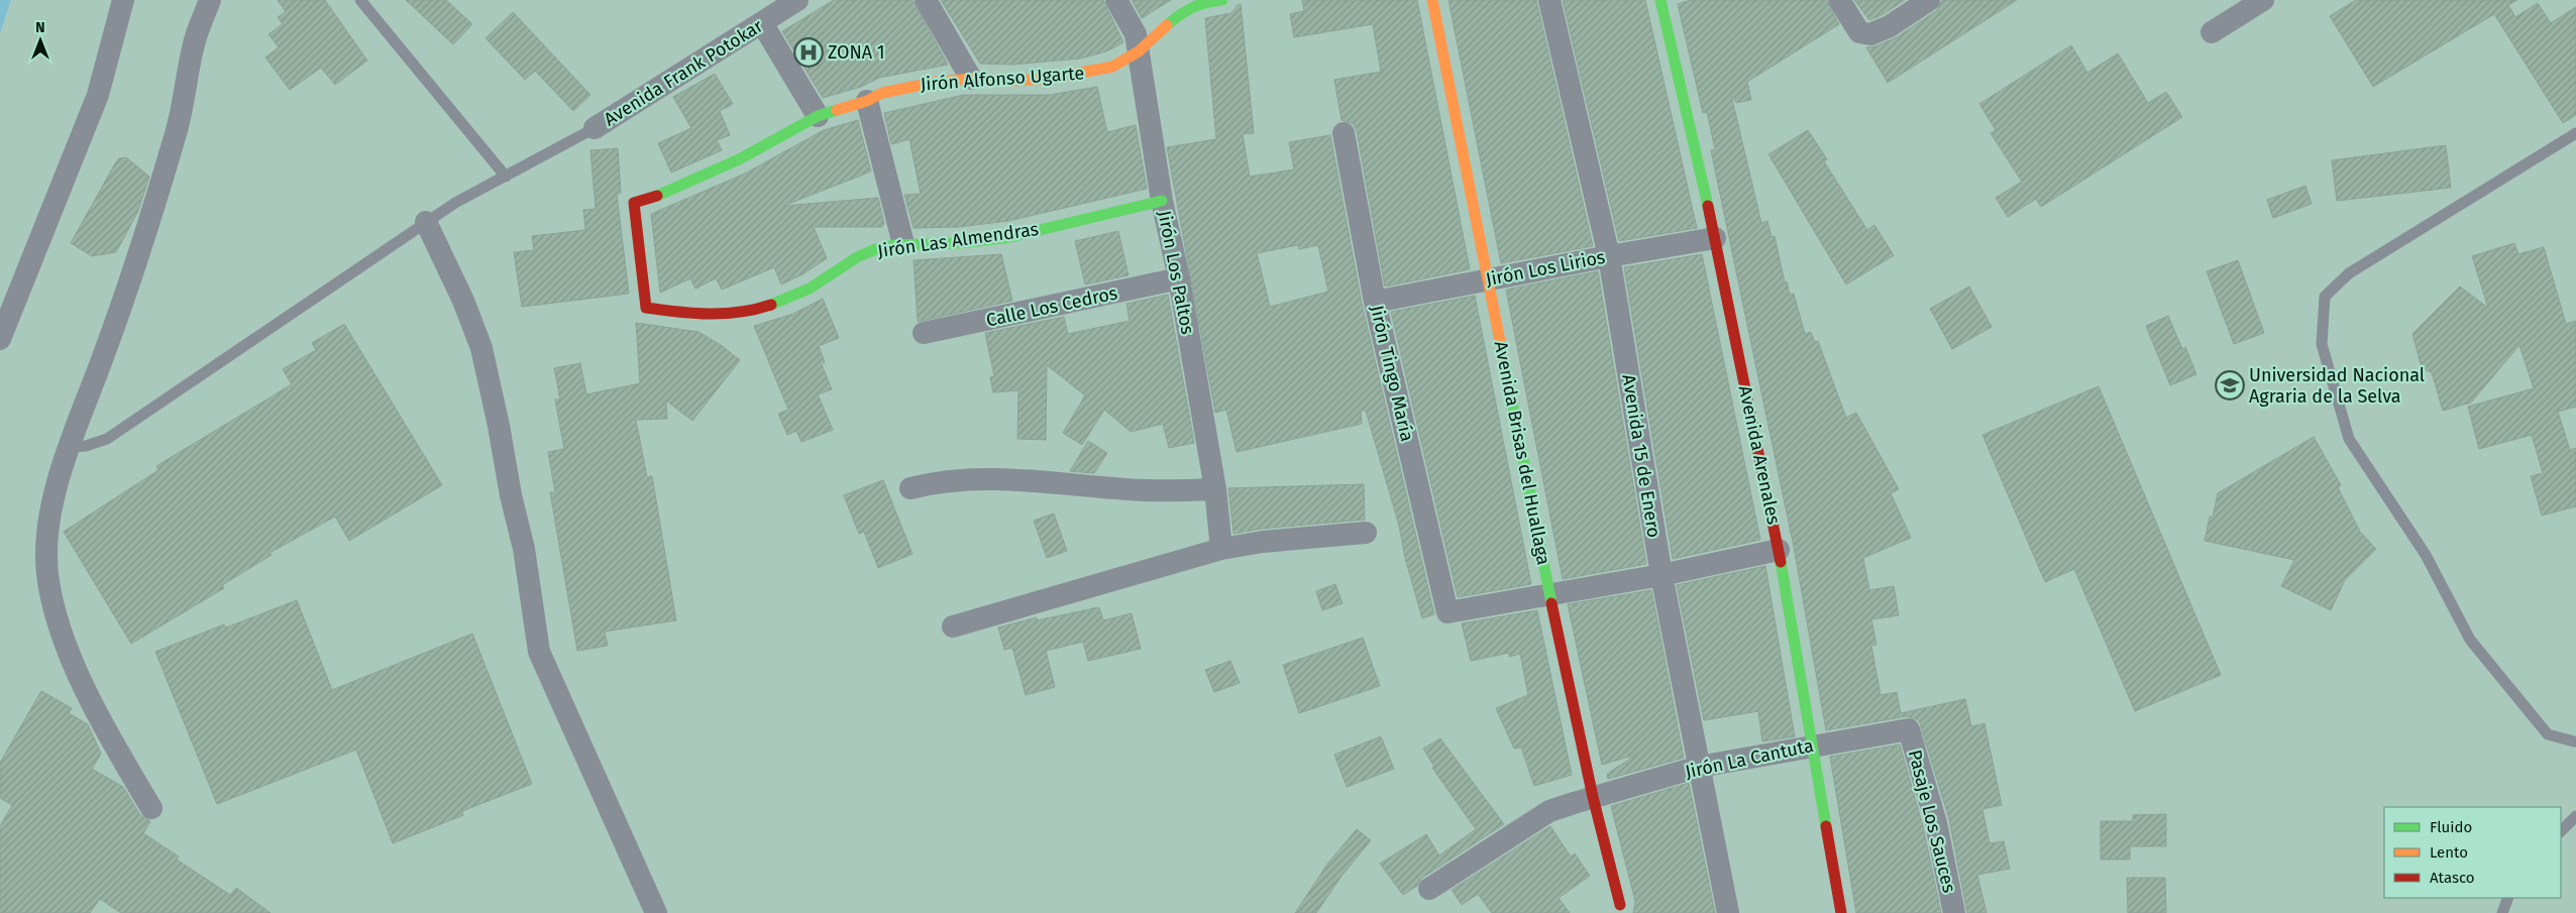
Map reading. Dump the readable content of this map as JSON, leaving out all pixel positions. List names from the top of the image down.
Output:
{
  "streets": {
    "street": [
      "Avenida Frank Potokar",
      "Jirón Alfonso Ugarte",
      "Jirón Las Almendras",
      "Jirón Los Lirios",
      "Jirón Los Paltos",
      "Calle Los Cedros",
      "Jirón Tingo María",
      "Avenida Brisas del Huallaga",
      "Avenida Arenales",
      "Avenida 15 de Enero",
      "Jirón La Cantuta",
      "Pasaje Los Sauces"
    ]
  },
  "crossings": [
    ["Jirón Alfonso Ugarte", "Jirón Las Almendras"],
    ["Jirón Alfonso Ugarte", "Jirón Los Paltos"],
    ["Jirón Las Almendras", "Jirón Los Paltos"],
    ["Jirón Los Lirios", "Jirón Tingo María"],
    ["Jirón Los Lirios", "Avenida Brisas del Huallaga"],
    ["Jirón Los Lirios", "Avenida Arenales"],
    ["Jirón Los Lirios", "Avenida 15 de Enero"],
    ["Jirón Los Paltos", "Calle Los Cedros"],
    ["Jirón Tingo María", "Avenida Brisas del Huallaga"],
    ["Avenida Brisas del Huallaga", "Jirón La Cantuta"],
    ["Avenida Arenales", "Jirón La Cantuta"],
    ["Avenida 15 de Enero", "Jirón La Cantuta"],
    ["Jirón La Cantuta", "Pasaje Los Sauces"]
  ],
  "places": {
    "hospital": ["ZONA 1"],
    "school or university": ["Universidad Nacional Agraria de la Selva"]
  },
  "legend": ["Fluido", "Lento", "Atasco"],
  "north": "top"
}
